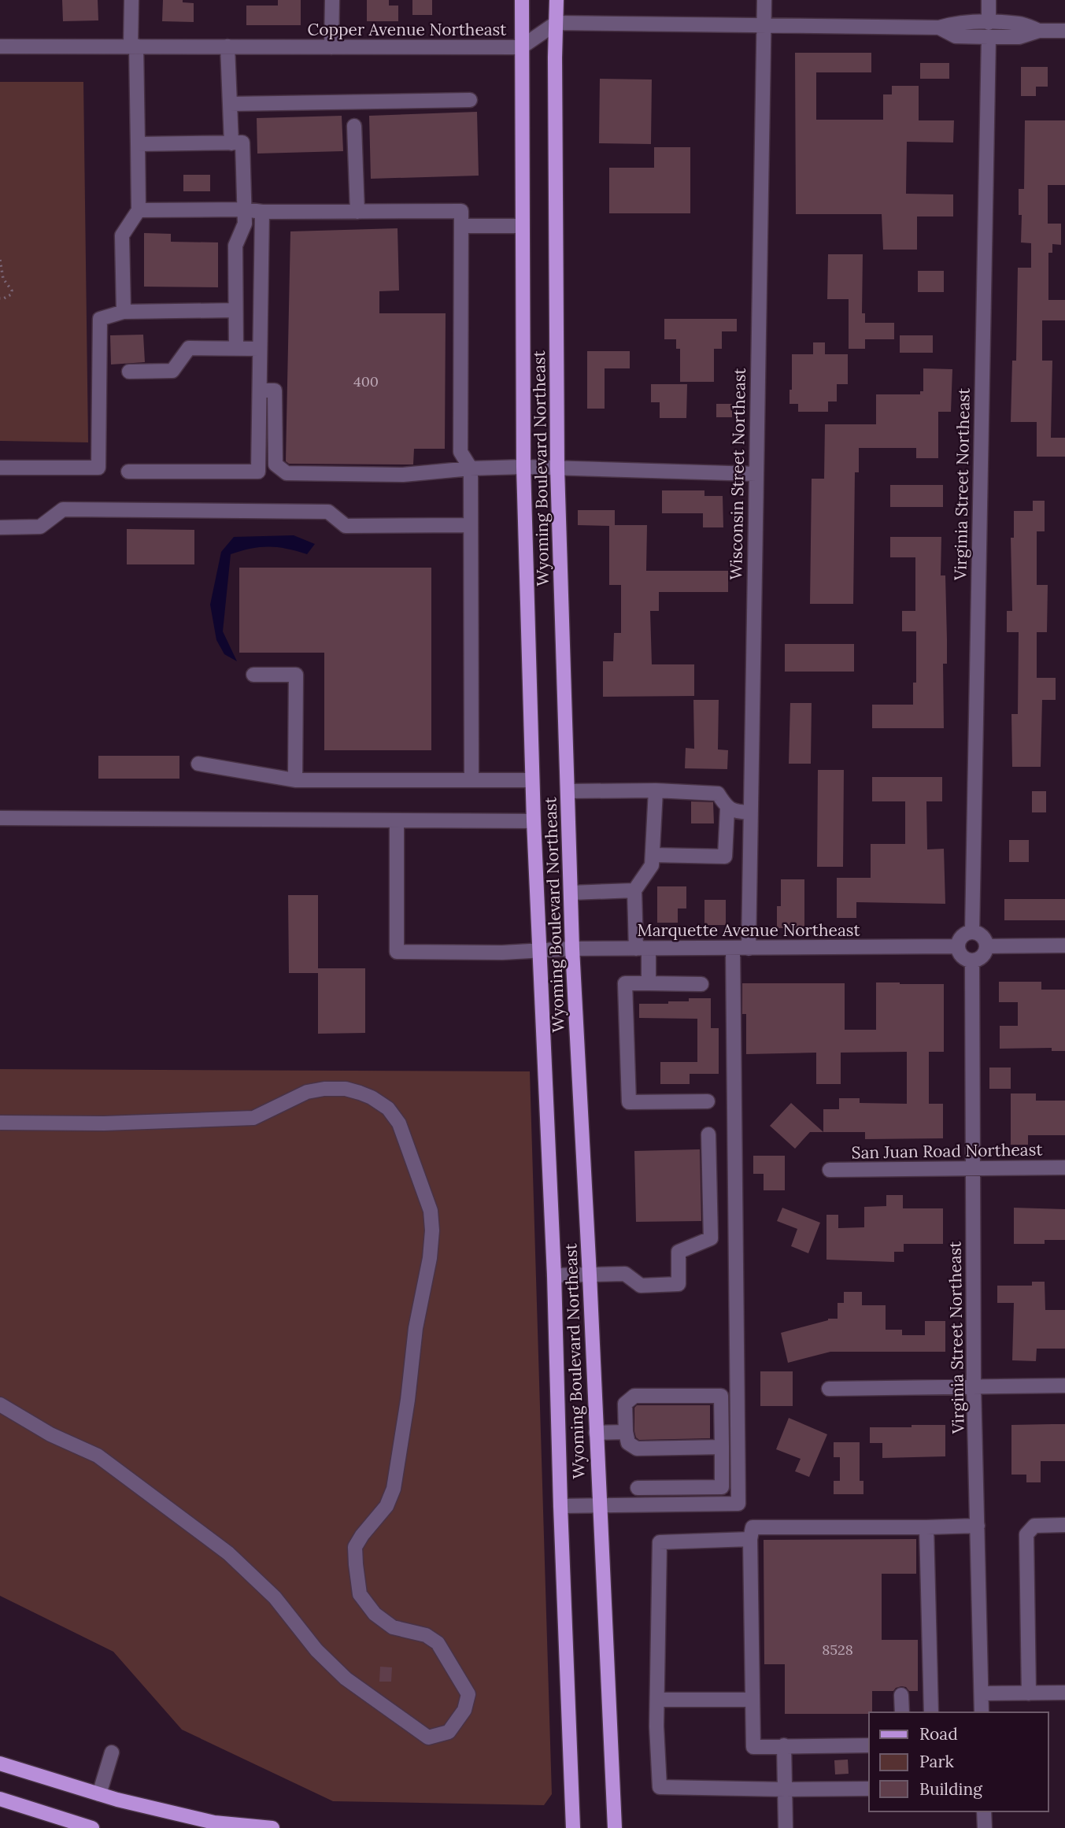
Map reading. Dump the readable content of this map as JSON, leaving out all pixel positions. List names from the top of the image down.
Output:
{
  "streets": {
    "main road": ["Wyoming Boulevard Northeast"],
    "street": [
      "Copper Avenue Northeast",
      "Wisconsin Street Northeast",
      "Virginia Street Northeast",
      "Marquette Avenue Northeast",
      "San Juan Road Northeast"
    ]
  },
  "crossings": [
    ["Copper Avenue Northeast", "Wyoming Boulevard Northeast"],
    ["Wyoming Boulevard Northeast", "Marquette Avenue Northeast"],
    ["Wisconsin Street Northeast", "Marquette Avenue Northeast"],
    ["Virginia Street Northeast", "Marquette Avenue Northeast"],
    ["Virginia Street Northeast", "San Juan Road Northeast"]
  ],
  "house_numbers": ["400", "8528"],
  "legend": ["Road", "Park", "Building"]
}
